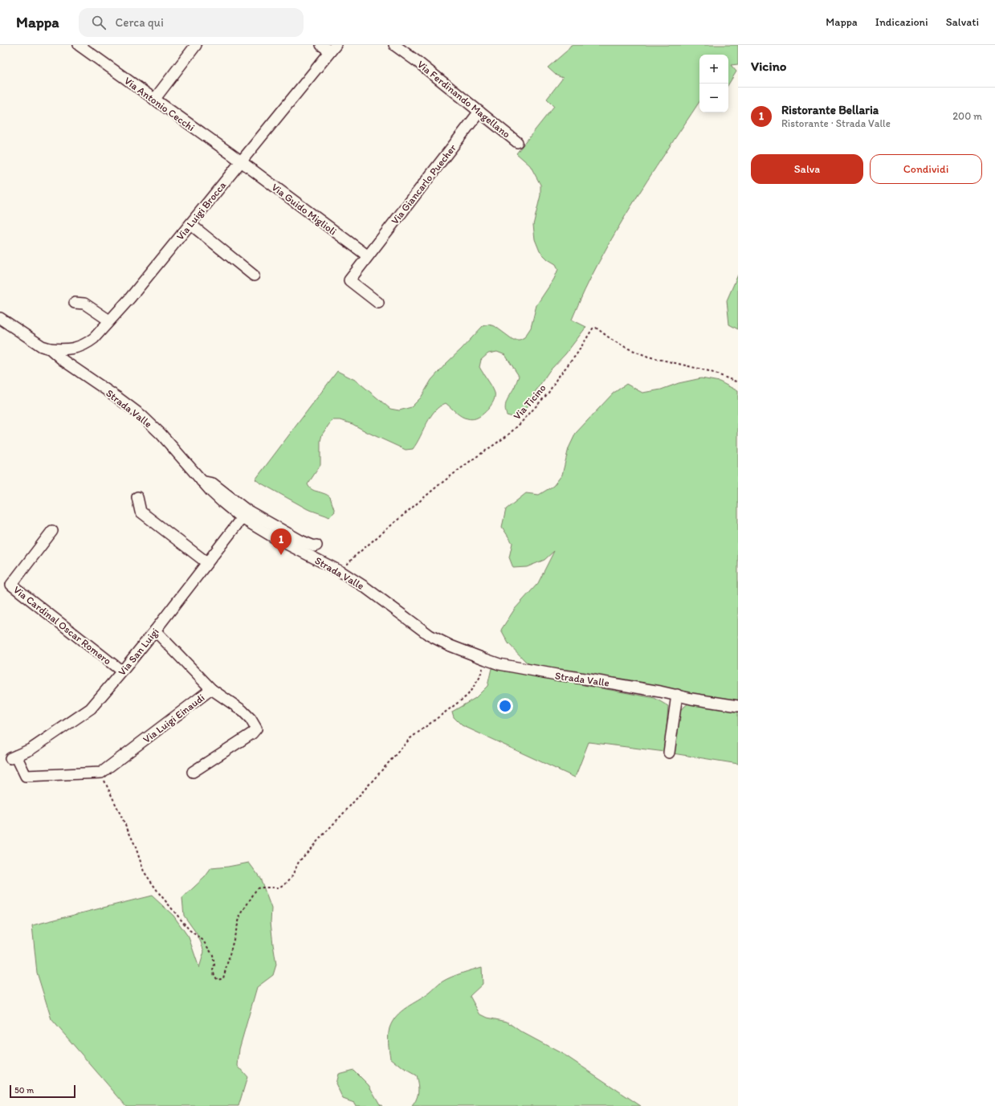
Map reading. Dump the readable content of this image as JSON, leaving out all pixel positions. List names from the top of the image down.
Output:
{
  "streets": {
    "street": [
      "Via Ferdinando Magellano",
      "Via Antonio Cecchi",
      "Via Giancarlo Puecher",
      "Via Guido Miglioli",
      "Via Luigi Brocca",
      "Strada Valle",
      "Via Cardinal Oscar Romero",
      "Via San Luigi",
      "Via Luigi Einaudi"
    ],
    "path": ["Via Ticino"]
  },
  "crossings": [
    ["Via Ferdinando Magellano", "Via Giancarlo Puecher"],
    ["Via Antonio Cecchi", "Via Guido Miglioli"],
    ["Via Antonio Cecchi", "Via Luigi Brocca"],
    ["Via Giancarlo Puecher", "Via Guido Miglioli"],
    ["Via Guido Miglioli", "Via Luigi Brocca"],
    ["Via Luigi Brocca", "Strada Valle"],
    ["Via Ticino", "Strada Valle"],
    ["Strada Valle", "Via San Luigi"],
    ["Via Cardinal Oscar Romero", "Via San Luigi"],
    ["Via San Luigi", "Via Luigi Einaudi"]
  ],
  "scale_bar": "50 m",
  "page": {
    "header": "Mappa",
    "search": "Cerca qui",
    "nav": ["Mappa", "Indicazioni", "Salvati"],
    "heading": "Vicino",
    "map_buttons": ["+", "−"],
    "list": [
      {
        "mark": "1",
        "name": "Ristorante Bellaria",
        "note": "Ristorante · Strada Valle",
        "value": "200 m"
      }
    ],
    "buttons": ["Salva", "Condividi"],
    "pins": "1",
    "scale": "50 m"
  }
}
